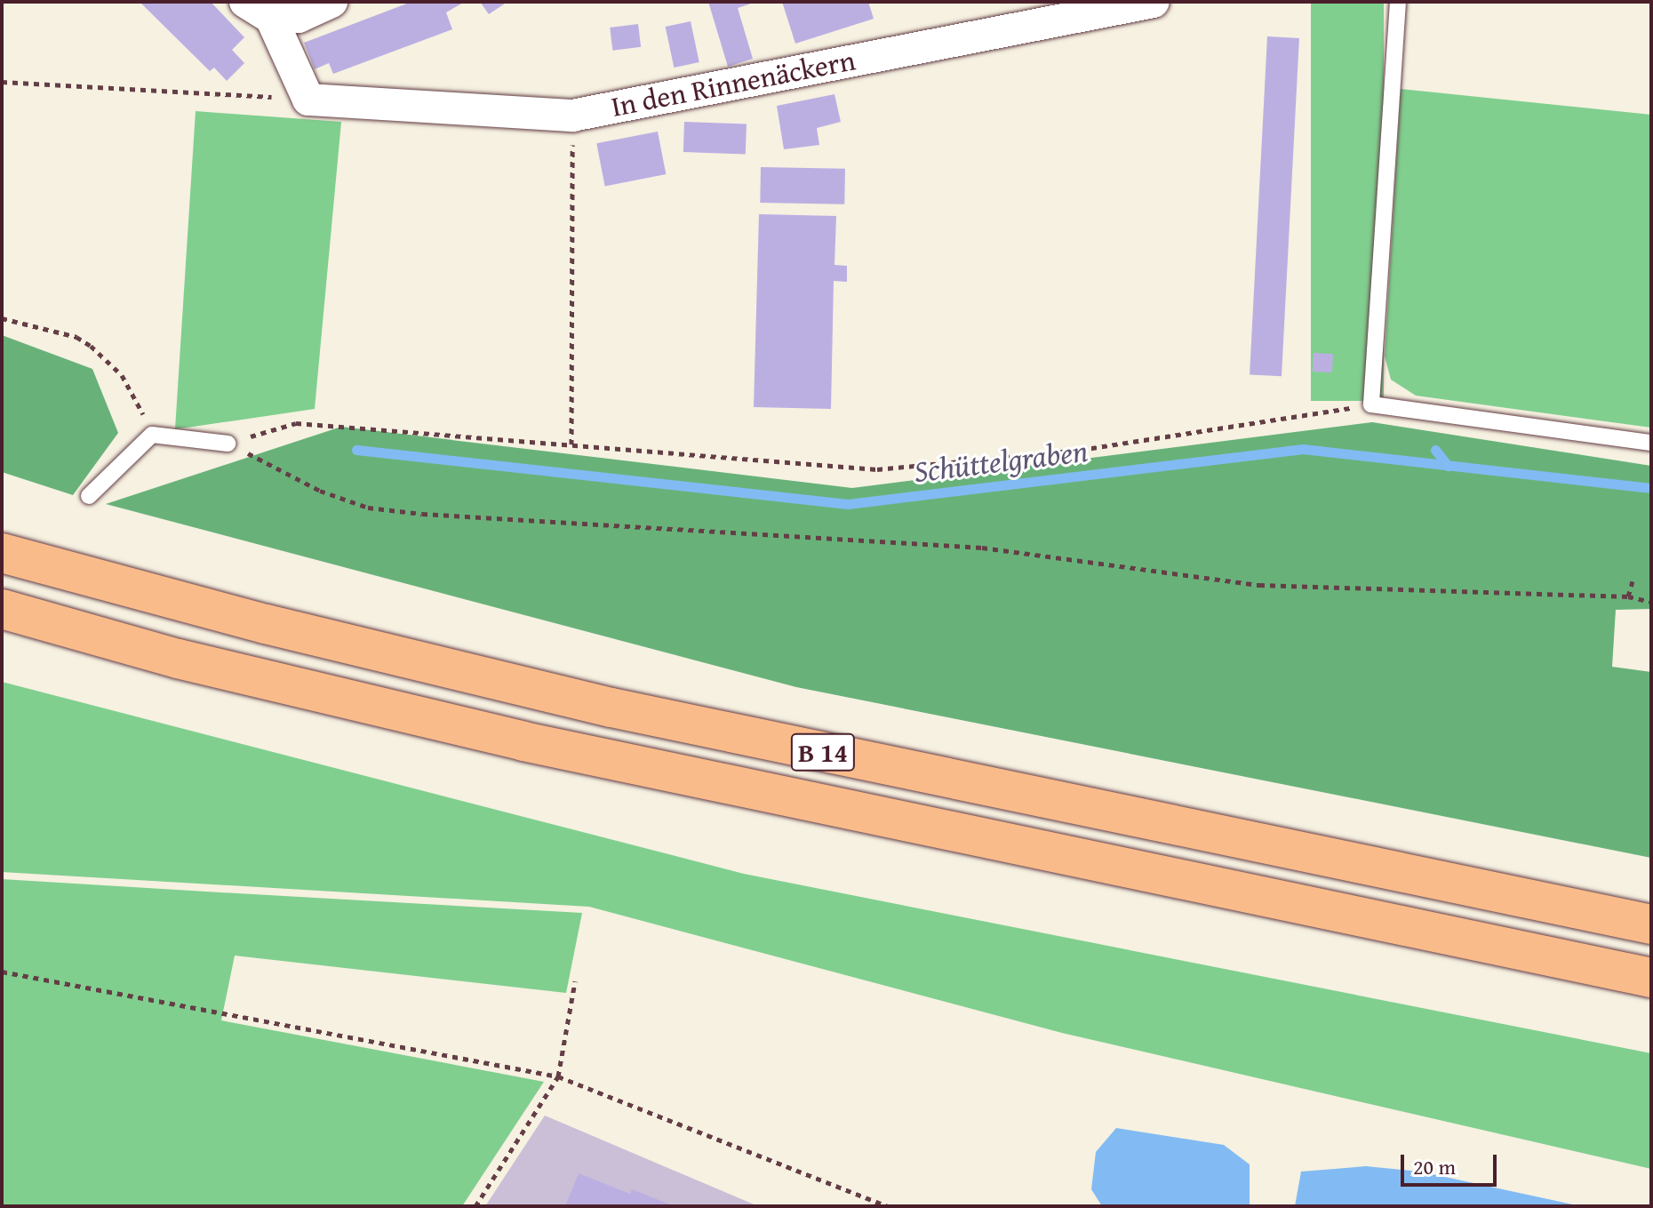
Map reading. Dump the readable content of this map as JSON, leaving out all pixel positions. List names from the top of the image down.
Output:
{
  "streets": {
    "highway": ["B 14"],
    "street": ["In den Rinnenäckern"]
  },
  "water": ["Schüttelgraben"],
  "scale_bar": "20 m"
}
